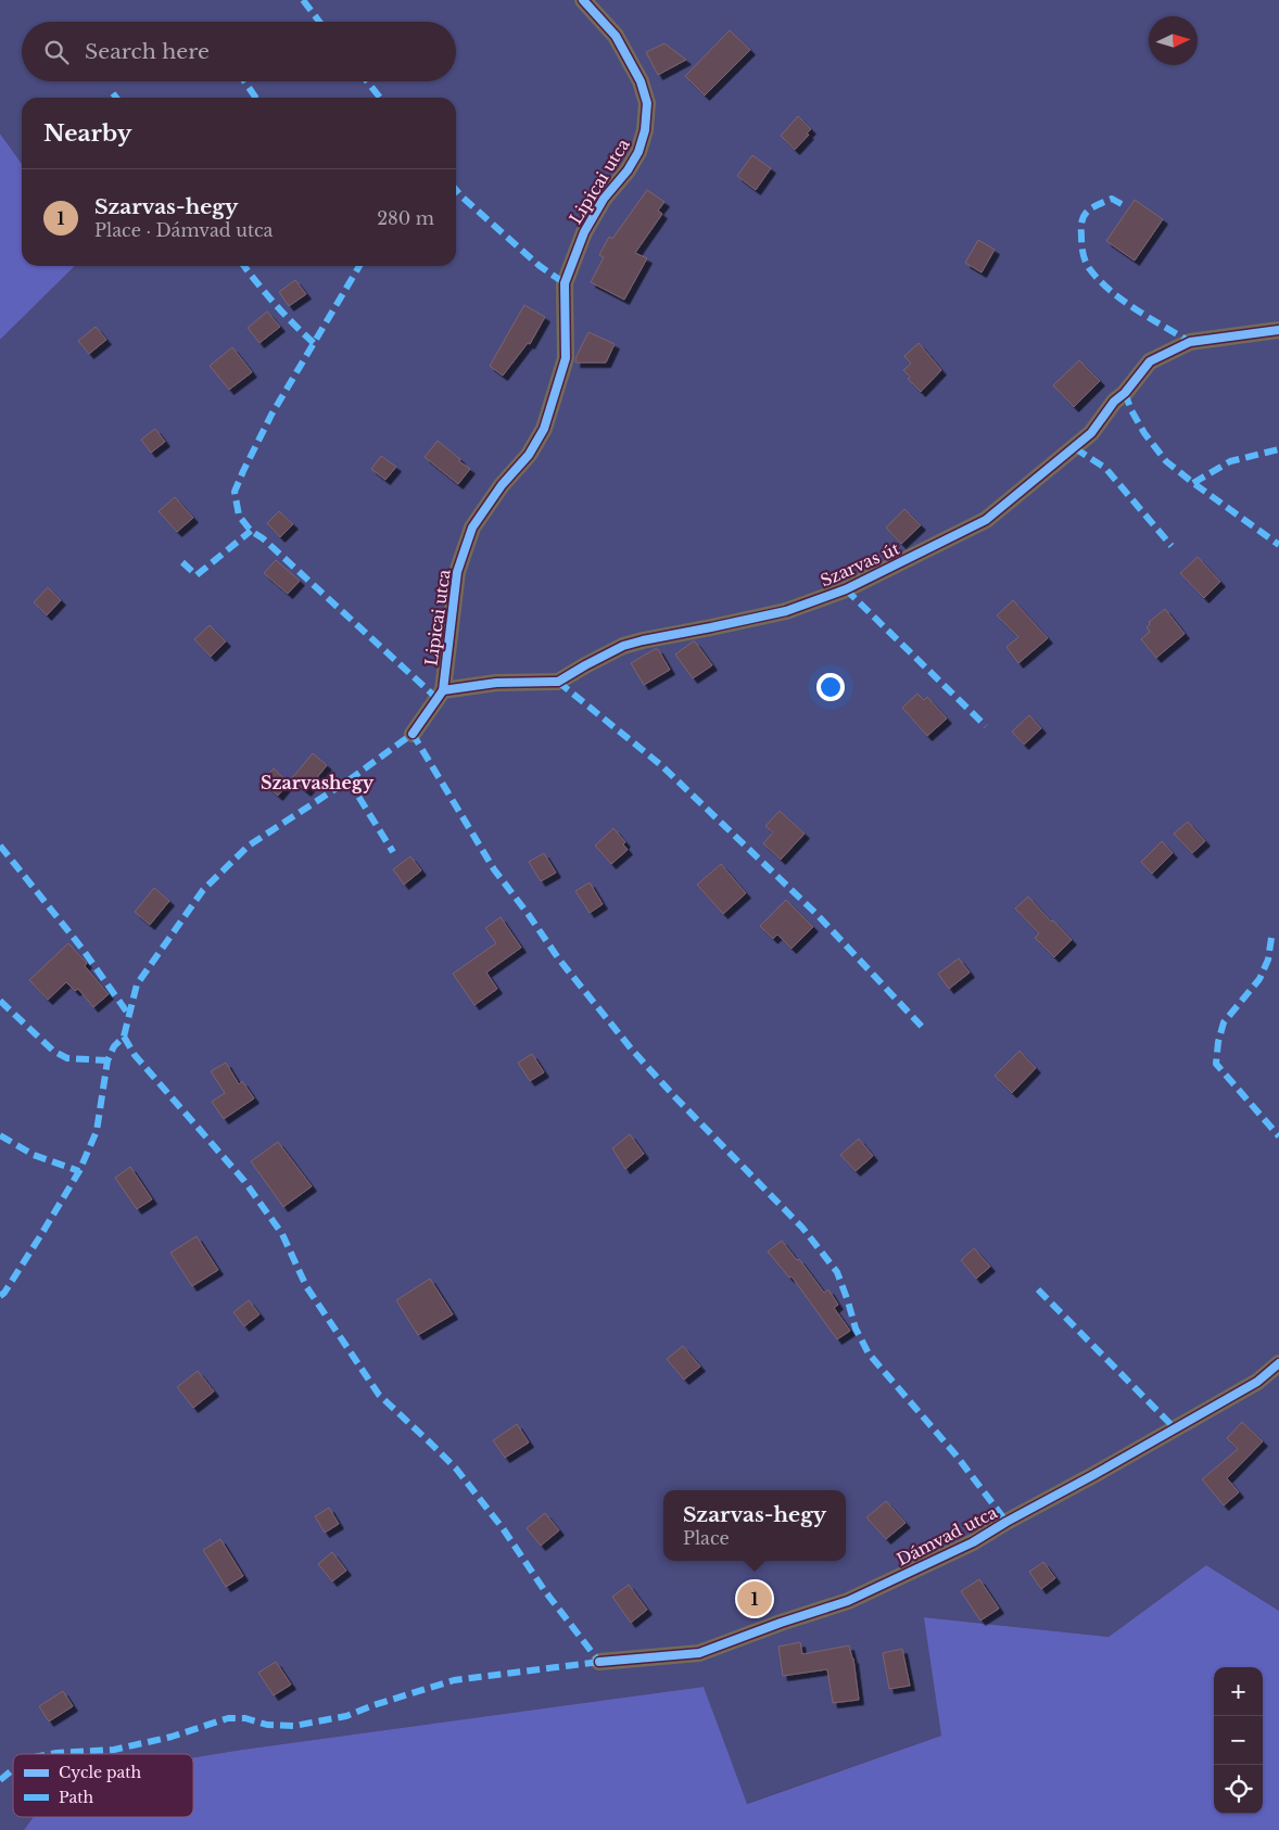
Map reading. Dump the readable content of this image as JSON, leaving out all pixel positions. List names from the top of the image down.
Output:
{
  "streets": {
    "street": ["Lipicai utca", "Szarvas út", "Dámvad utca"]
  },
  "crossings": [
    ["Lipicai utca", "Szarvas út"]
  ],
  "districts": ["Szarvashegy"],
  "legend": ["Cycle path", "Path"],
  "north": "right",
  "page": {
    "search": "Search here",
    "heading": "Nearby",
    "list": [
      {
        "mark": "1",
        "name": "Szarvas-hegy",
        "note": "Place · Dámvad utca",
        "value": "280 m"
      }
    ],
    "popup": ["Szarvas-hegy", "Place"],
    "pins": "1",
    "map_buttons": ["+", "−"]
  }
}
